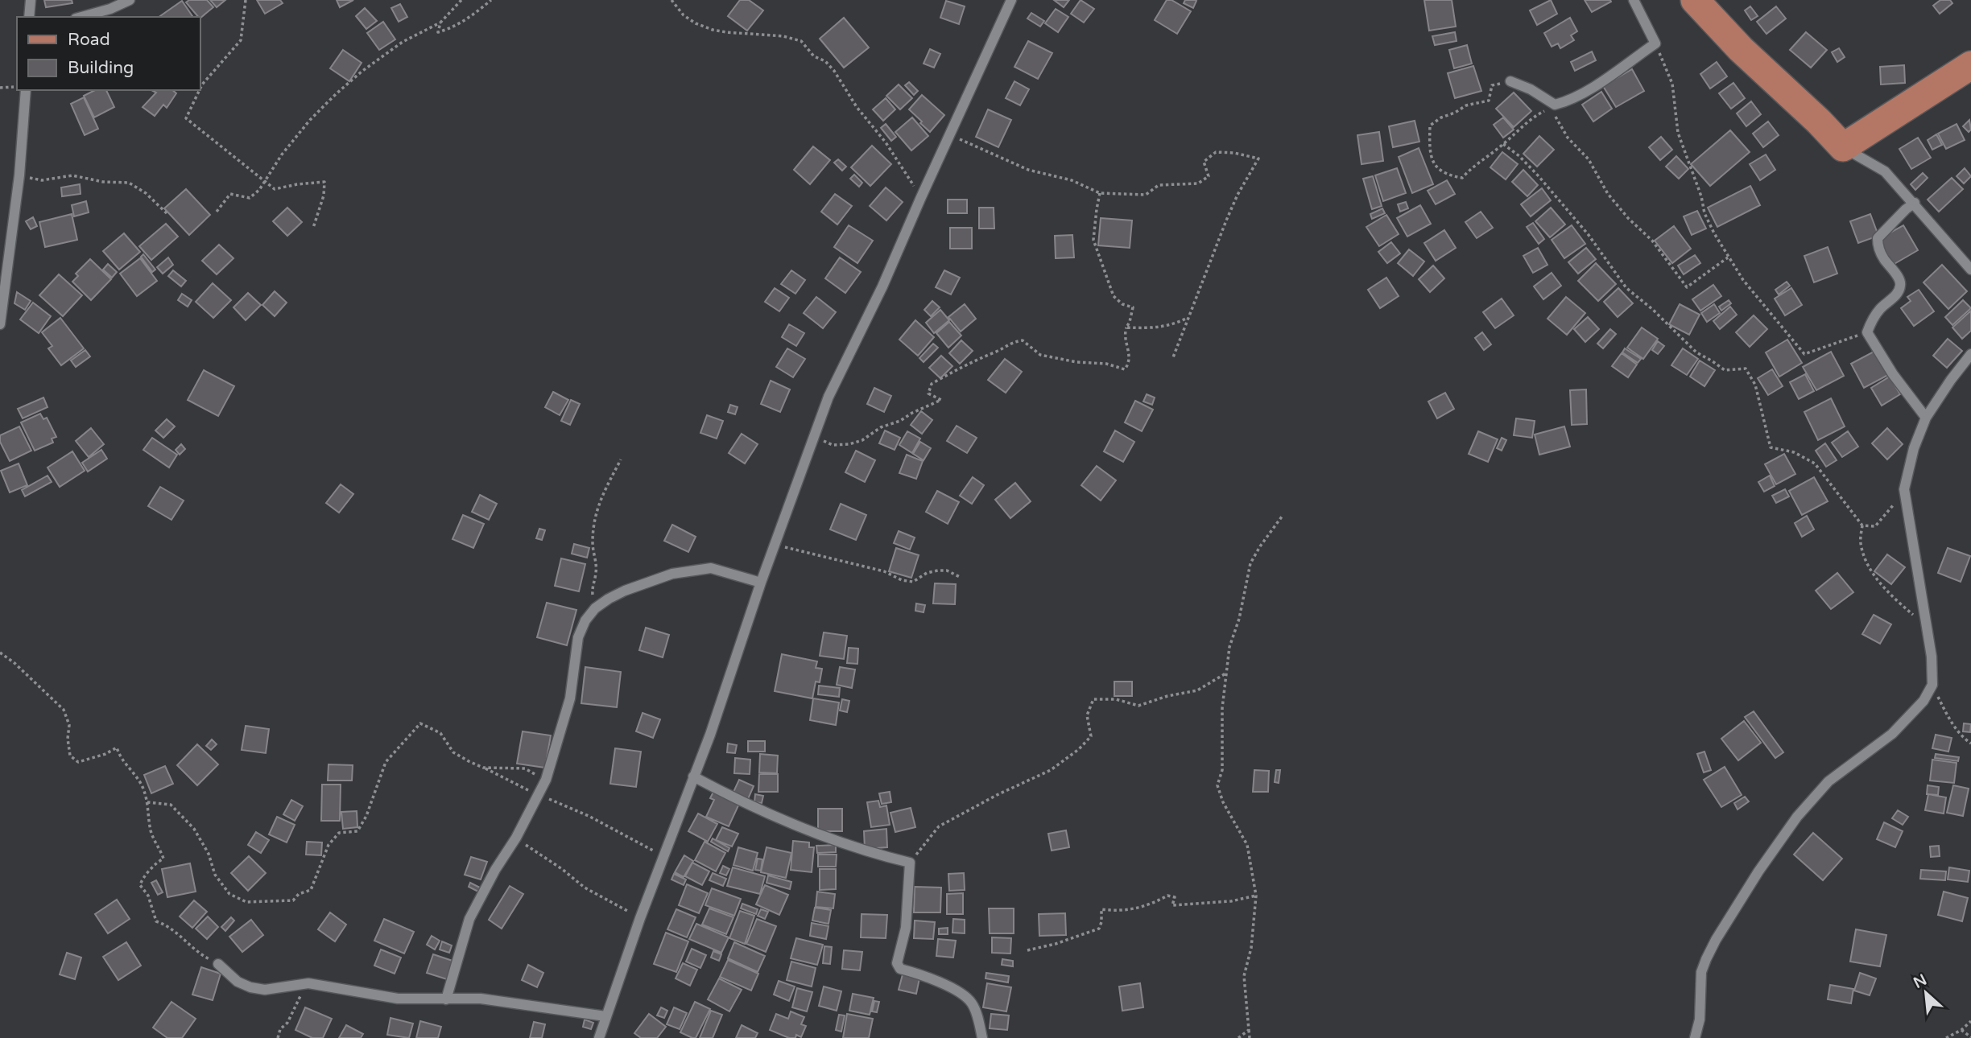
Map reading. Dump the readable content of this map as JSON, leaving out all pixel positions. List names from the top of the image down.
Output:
{
  "legend": ["Road", "Building"],
  "north": "top left"
}
